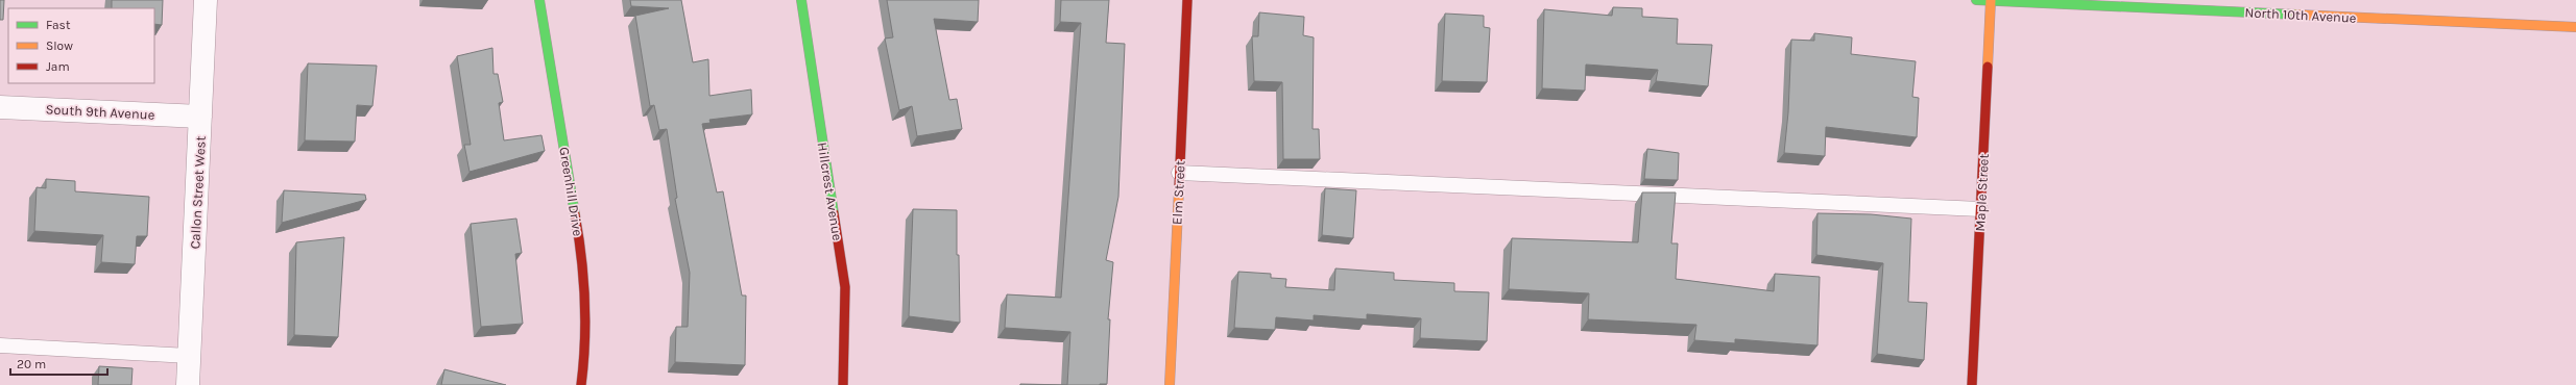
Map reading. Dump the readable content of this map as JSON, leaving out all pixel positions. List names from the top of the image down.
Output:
{
  "streets": {
    "street": [
      "North 10th Avenue",
      "South 9th Avenue",
      "Greenhill Drive",
      "Hillcrest Avenue",
      "Callon Street West",
      "Elm Street",
      "Maple Street"
    ]
  },
  "crossings": [
    ["North 10th Avenue", "Maple Street"],
    ["South 9th Avenue", "Callon Street West"]
  ],
  "legend": ["Fast", "Slow", "Jam"],
  "scale_bar": "20 m"
}
